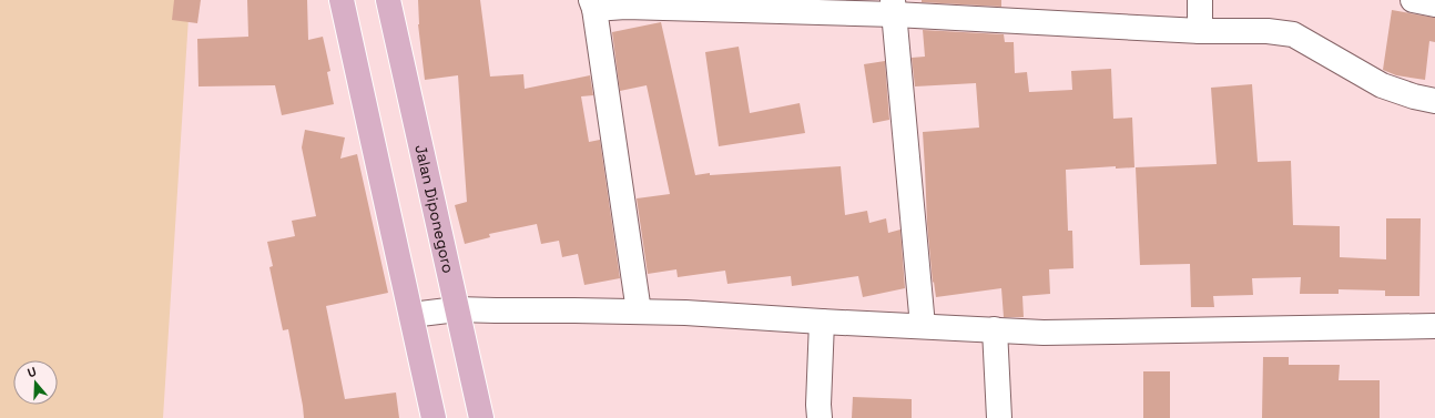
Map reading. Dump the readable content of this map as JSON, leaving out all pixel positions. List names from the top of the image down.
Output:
{
  "streets": {
    "main road": ["Jalan Diponegoro"]
  },
  "north": "top"
}
